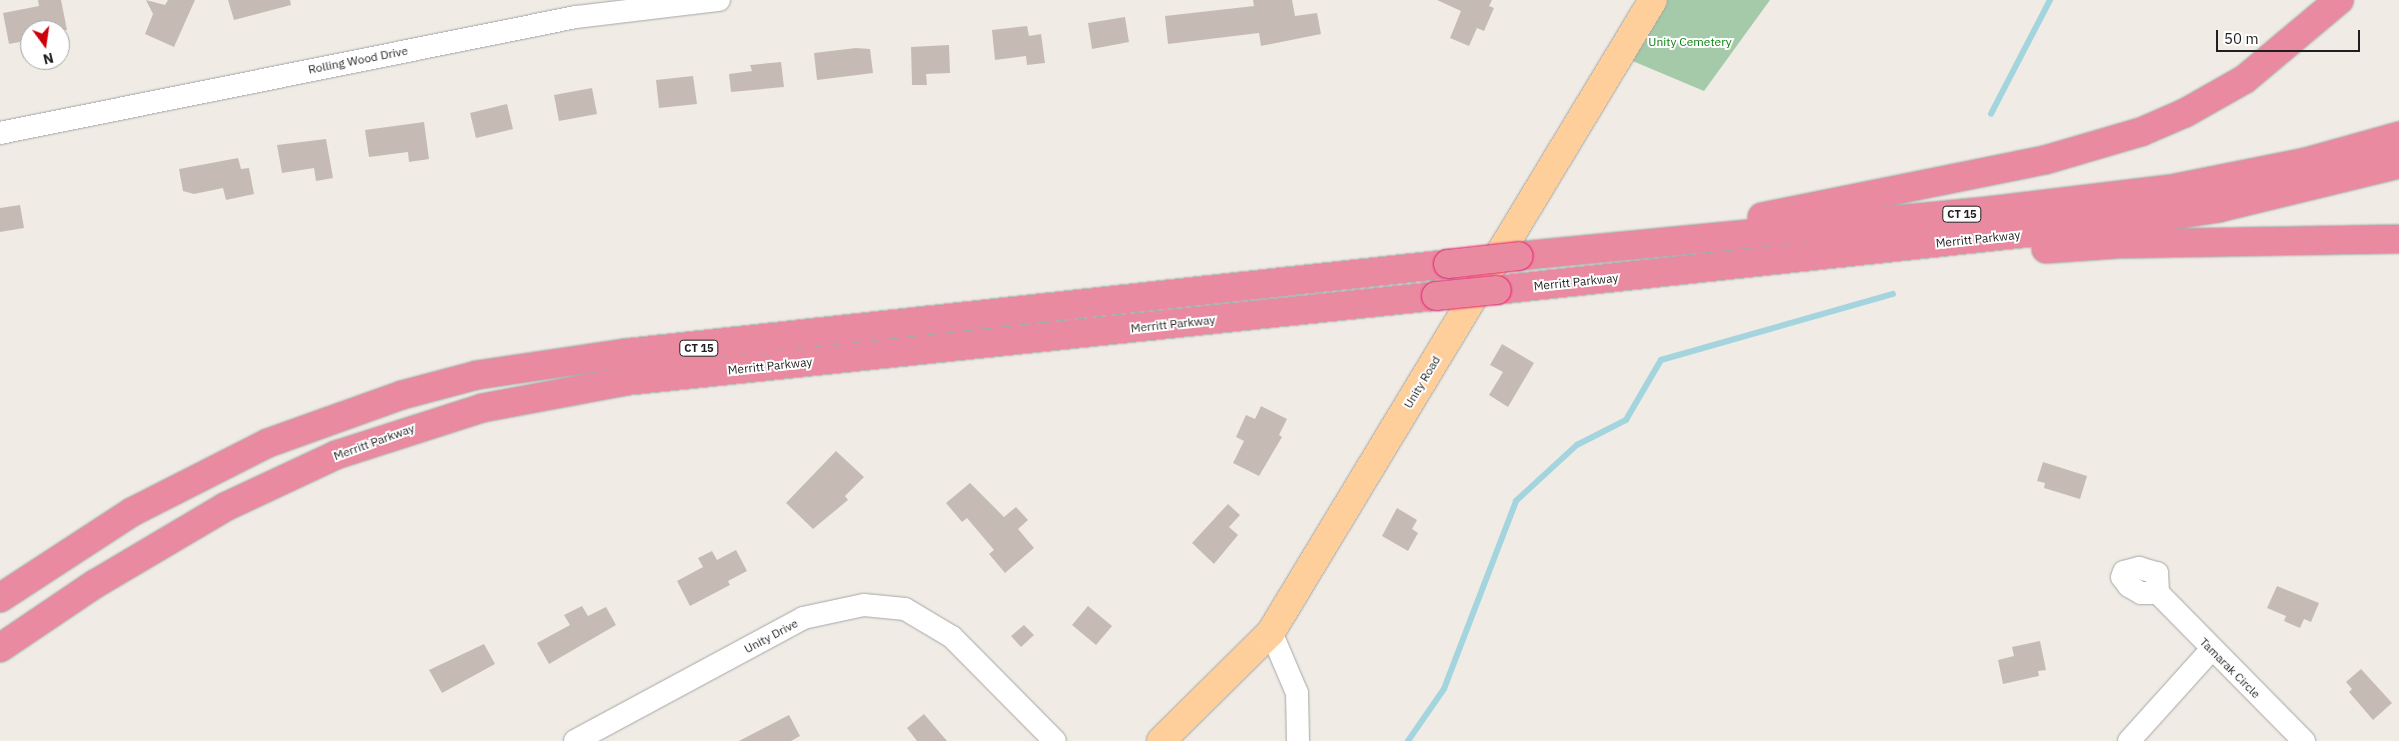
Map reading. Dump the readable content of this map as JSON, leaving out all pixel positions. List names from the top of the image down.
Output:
{
  "streets": {
    "highway": ["CT 15", "Merritt Parkway"],
    "main road": ["Unity Road"],
    "street": ["Rolling Wood Drive", "Unity Drive", "Tamarak Circle"]
  },
  "parks": ["Unity Cemetery"],
  "scale_bar": "50 m",
  "north": "bottom"
}
